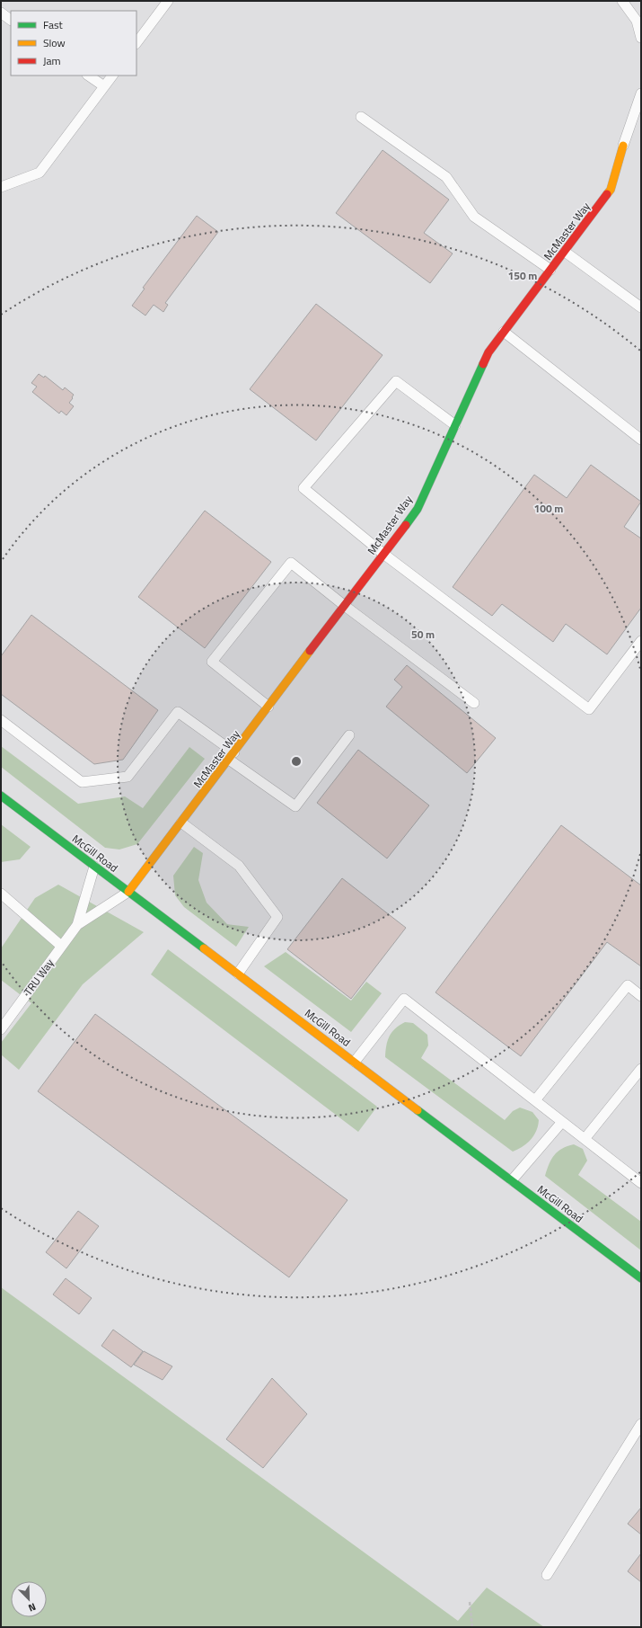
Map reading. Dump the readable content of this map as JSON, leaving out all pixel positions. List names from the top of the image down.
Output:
{
  "streets": {
    "street": ["McMaster Way", "McGill Road"],
    "lane": ["TRU Way"]
  },
  "crossings": [
    ["McMaster Way", "McGill Road"]
  ],
  "legend": ["Fast", "Slow", "Jam"],
  "north": "bottom right",
  "rings": ["150 m", "100 m", "50 m"]
}
